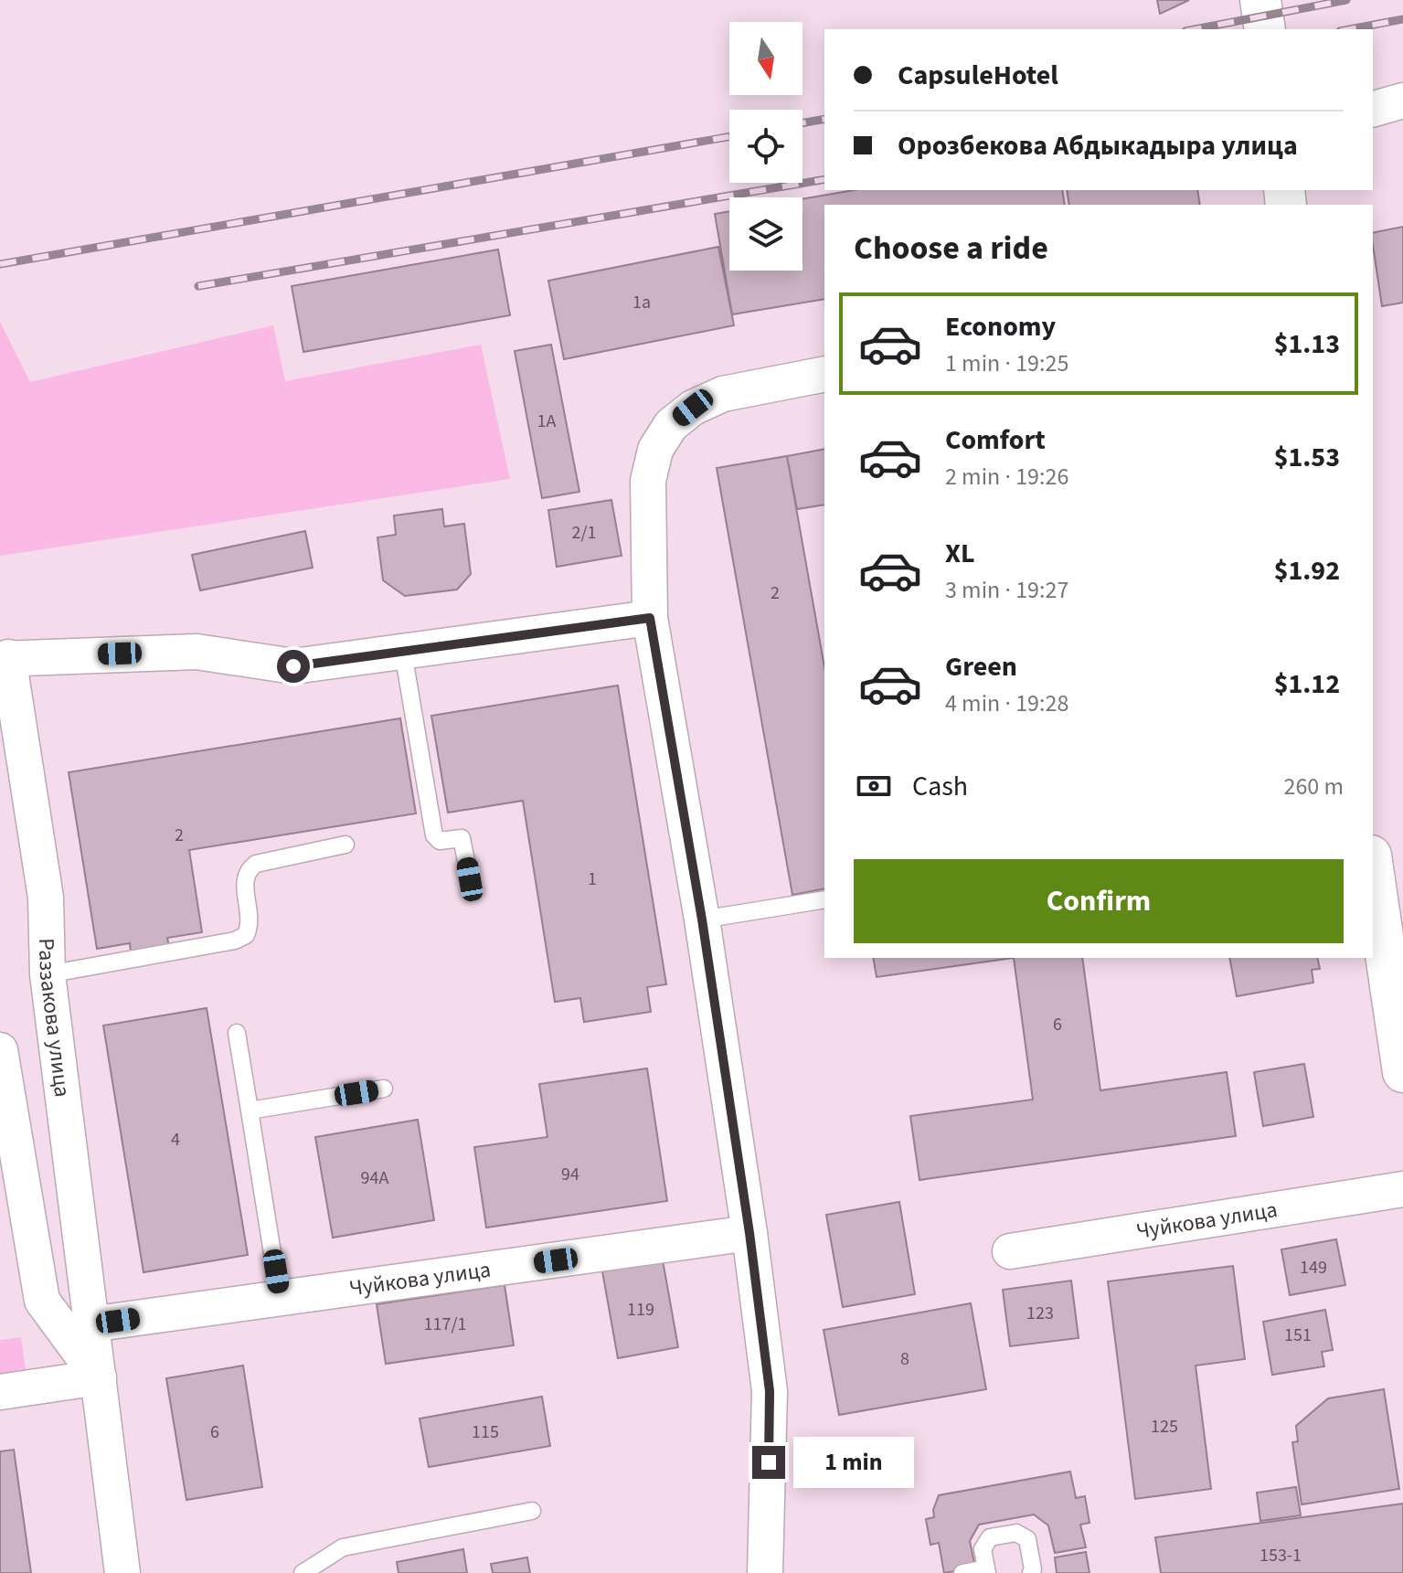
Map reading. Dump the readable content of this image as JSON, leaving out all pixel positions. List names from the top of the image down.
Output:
{
  "streets": {
    "street": ["Раззакова улица", "Чуйкова улица"]
  },
  "crossings": [
    ["Раззакова улица", "Чуйкова улица"]
  ],
  "house_numbers": [
    "1а",
    "1А",
    "2/1",
    "2",
    "2",
    "1",
    "6",
    "4",
    "94",
    "94А",
    "149",
    "119",
    "123",
    "117/1",
    "151",
    "8",
    "125",
    "6",
    "115",
    "153-1"
  ],
  "north": "bottom",
  "page": {
    "banner": ["CapsuleHotel", "Орозбекова Абдыкадыра улица"],
    "heading": "Choose a ride",
    "list": [
      {
        "name": "Economy",
        "note": "1 min · 19:25",
        "value": "$1.13"
      },
      {
        "name": "Comfort",
        "note": "2 min · 19:26",
        "value": "$1.53"
      },
      {
        "name": "XL",
        "note": "3 min · 19:27",
        "value": "$1.92"
      },
      {
        "name": "Green",
        "note": "4 min · 19:28",
        "value": "$1.12"
      }
    ],
    "pay": ["Cash", "260 m"],
    "buttons": "Confirm",
    "bubble": "1 min"
  }
}
